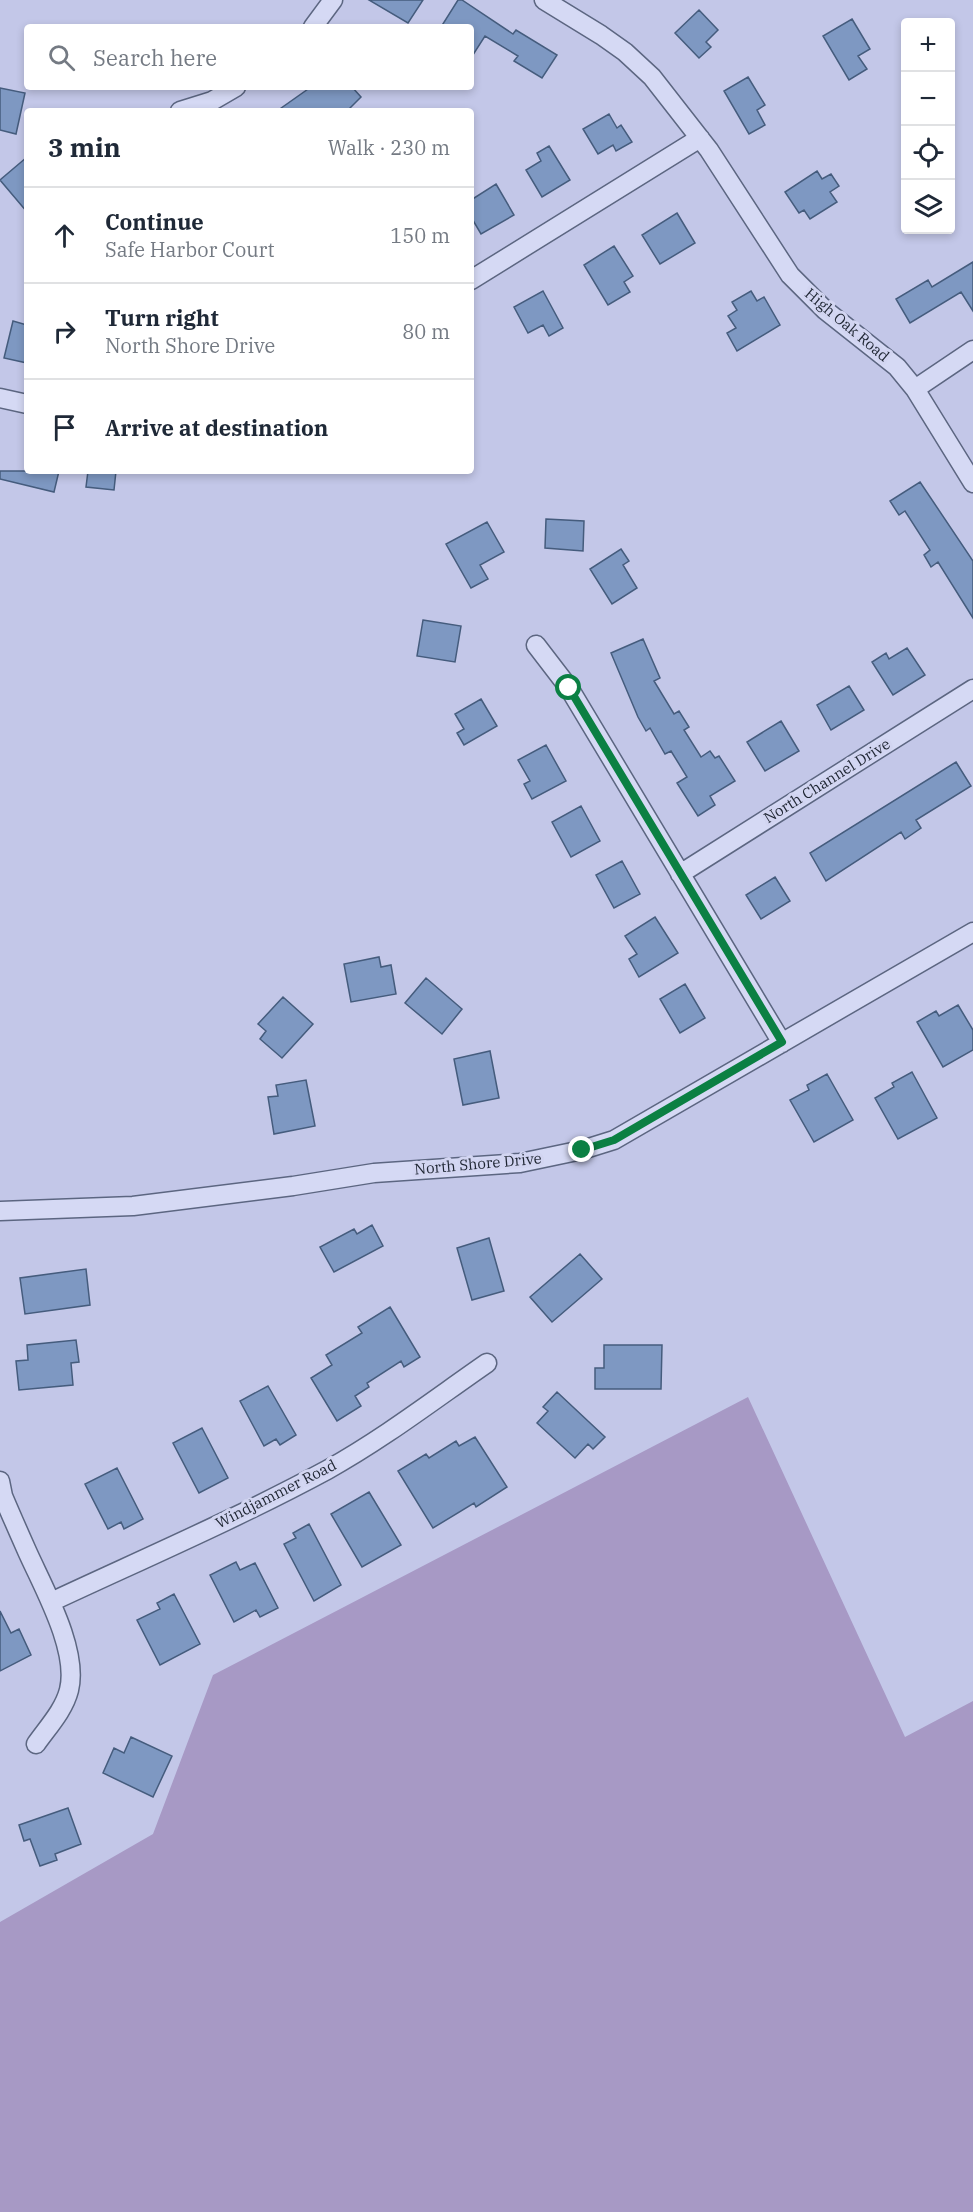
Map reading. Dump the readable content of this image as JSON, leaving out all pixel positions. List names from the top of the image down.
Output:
{
  "streets": {
    "street": [
      "High Oak Road",
      "North Channel Drive",
      "North Shore Drive",
      "Windjammer Road"
    ]
  },
  "page": {
    "map_buttons": ["+", "−"],
    "search": "Search here",
    "heading": ["3 min", "Walk · 230 m"],
    "list": [
      ["Continue", "Safe Harbor Court", "150 m"],
      ["Turn right", "North Shore Drive", "80 m"],
      "Arrive at destination"
    ]
  }
}
